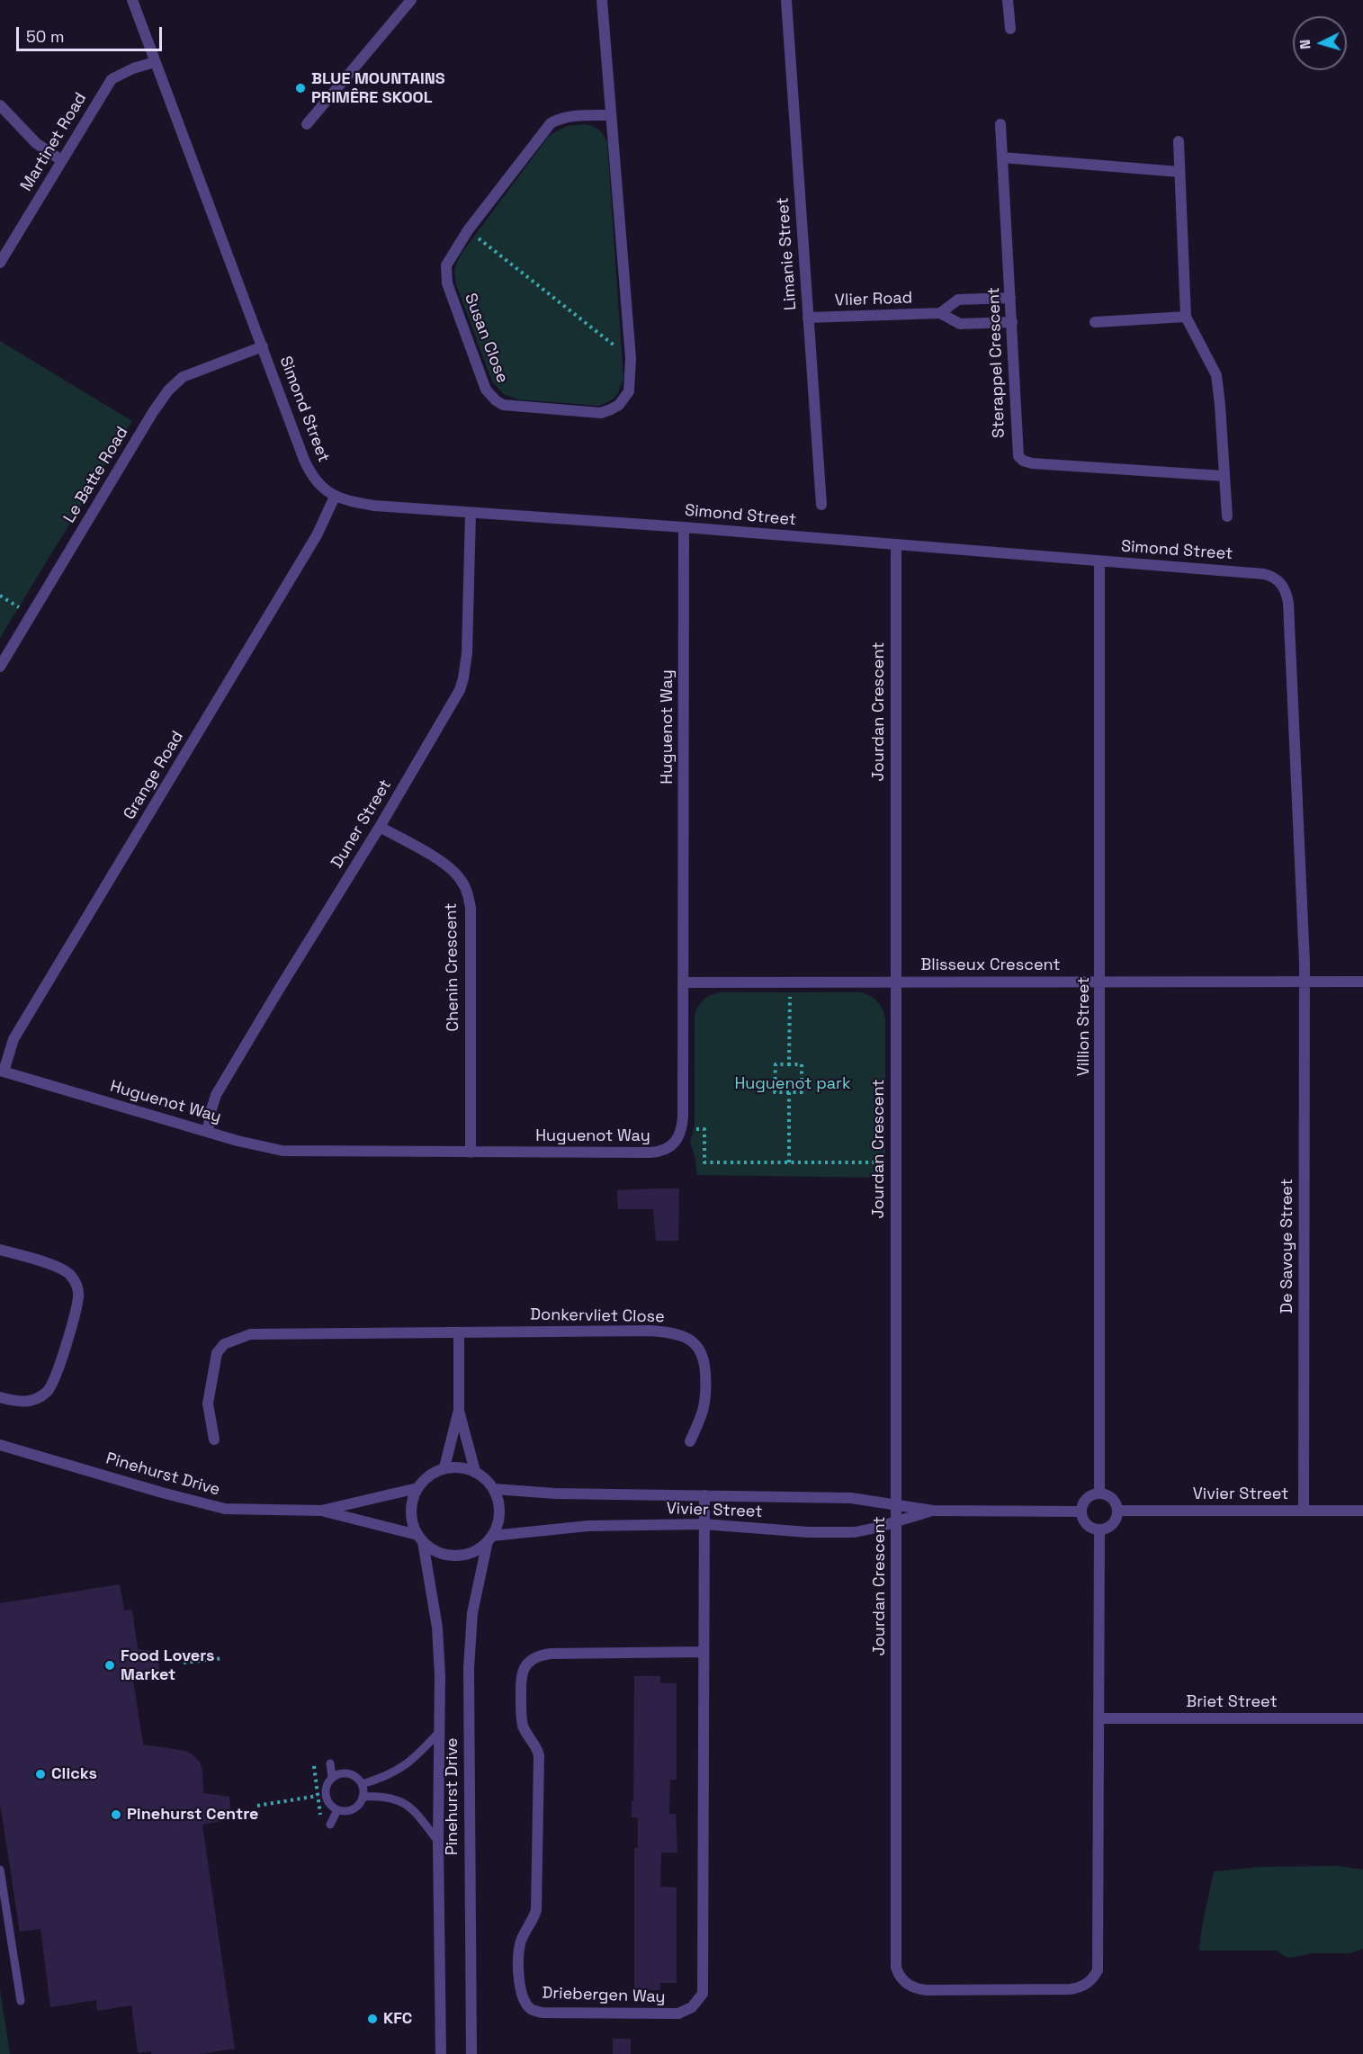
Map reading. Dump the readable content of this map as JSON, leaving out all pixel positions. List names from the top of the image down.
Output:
{
  "streets": {
    "street": [
      "Martinet Road",
      "Limanie Street",
      "Vlier Road",
      "Susan Close",
      "Sterappel Crescent",
      "Simond Street",
      "Le Batte Road",
      "Jourdan Crescent",
      "Huguenot Way",
      "Grange Road",
      "Duner Street",
      "Blisseux Crescent",
      "Chenin Crescent",
      "Villion Street",
      "De Savoye Street",
      "Donkervliet Close",
      "Pinehurst Drive",
      "Vivier Street",
      "Briet Street",
      "Driebergen Way"
    ]
  },
  "crossings": [
    ["Martinet Road", "Simond Street"],
    ["Limanie Street", "Vlier Road"],
    ["Vlier Road", "Sterappel Crescent"],
    ["Simond Street", "Le Batte Road"],
    ["Simond Street", "Jourdan Crescent"],
    ["Simond Street", "Huguenot Way"],
    ["Simond Street", "Grange Road"],
    ["Simond Street", "Duner Street"],
    ["Simond Street", "Blisseux Crescent"],
    ["Simond Street", "Villion Street"],
    ["Simond Street", "De Savoye Street"],
    ["Jourdan Crescent", "Blisseux Crescent"],
    ["Jourdan Crescent", "Villion Street"],
    ["Jourdan Crescent", "Vivier Street"],
    ["Jourdan Crescent", "Briet Street"],
    ["Huguenot Way", "Grange Road"],
    ["Huguenot Way", "Duner Street"],
    ["Huguenot Way", "Blisseux Crescent"],
    ["Huguenot Way", "Chenin Crescent"],
    ["Duner Street", "Chenin Crescent"],
    ["Blisseux Crescent", "Villion Street"],
    ["Blisseux Crescent", "De Savoye Street"],
    ["Villion Street", "Vivier Street"],
    ["De Savoye Street", "Vivier Street"],
    ["Pinehurst Drive", "Vivier Street"],
    ["Vivier Street", "Driebergen Way"]
  ],
  "parks": ["Huguenot park"],
  "places": [
    "BLUE MOUNTAINS PRIMÊRE SKOOL",
    "Food Lovers Market",
    "Clicks",
    "Pinehurst Centre",
    "KFC"
  ],
  "scale_bar": "50 m",
  "north": "left"
}
